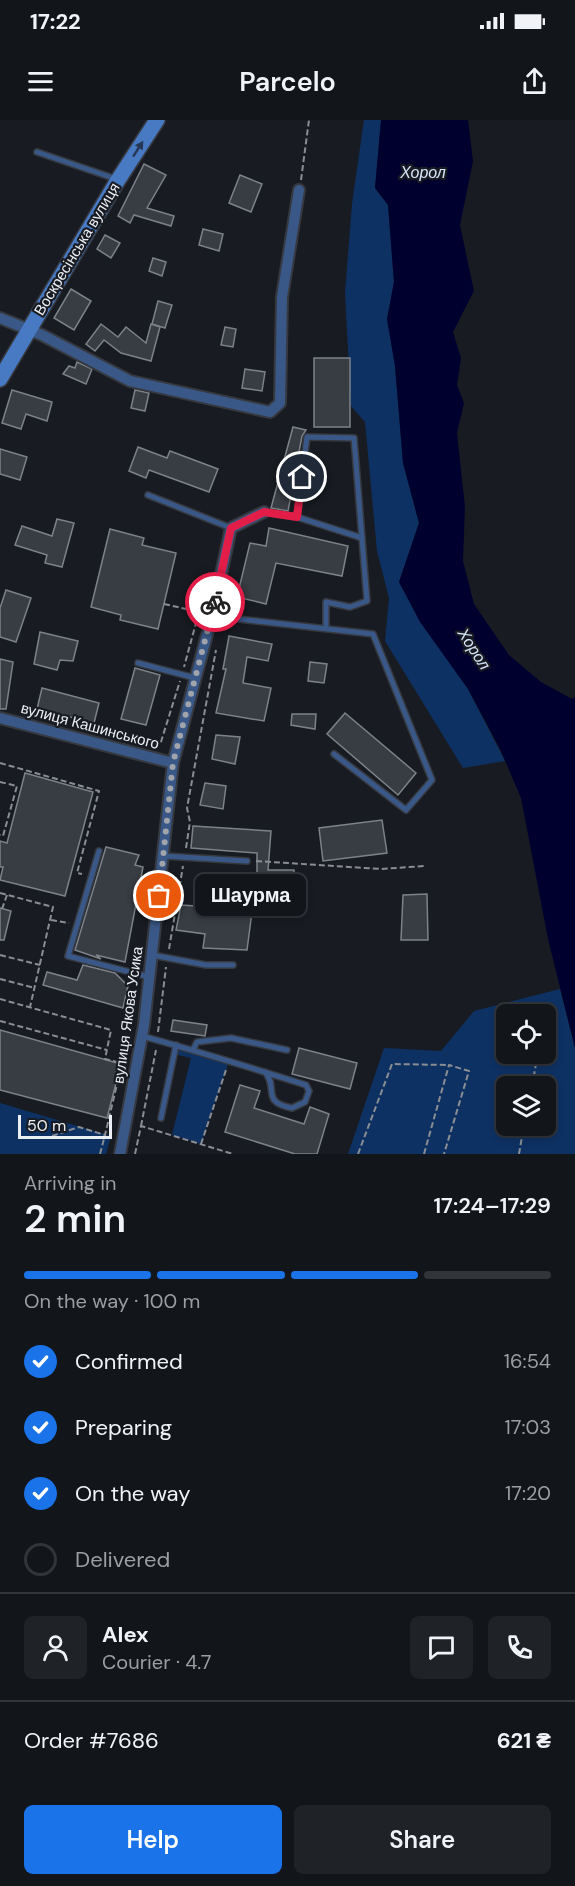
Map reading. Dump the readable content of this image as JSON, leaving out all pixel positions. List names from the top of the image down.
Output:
{
  "streets": {
    "street": ["Воскресінська вулиця", "вулиця Кашинського", "вулиця Якова Усика"]
  },
  "crossings": [
    ["вулиця Кашинського", "вулиця Якова Усика"]
  ],
  "water": ["Хорол"],
  "places": ["Шаурма"],
  "scale_bar": "50 m",
  "page": {
    "status": "17:22",
    "header": "Parcelo",
    "bubble": "Шаурма",
    "scale": "50 m",
    "heading": ["2 min", "Arriving in", "17:24–17:29"],
    "panel": [
      "Alex",
      "Courier · 4.7",
      "Order #7686",
      "621 ₴"
    ],
    "bar": "On the way · 100 m",
    "list": [
      ["Confirmed", "16:54"],
      ["Preparing", "17:03"],
      ["On the way", "17:20"],
      "Delivered"
    ],
    "buttons": ["Help", "Share"]
  }
}
